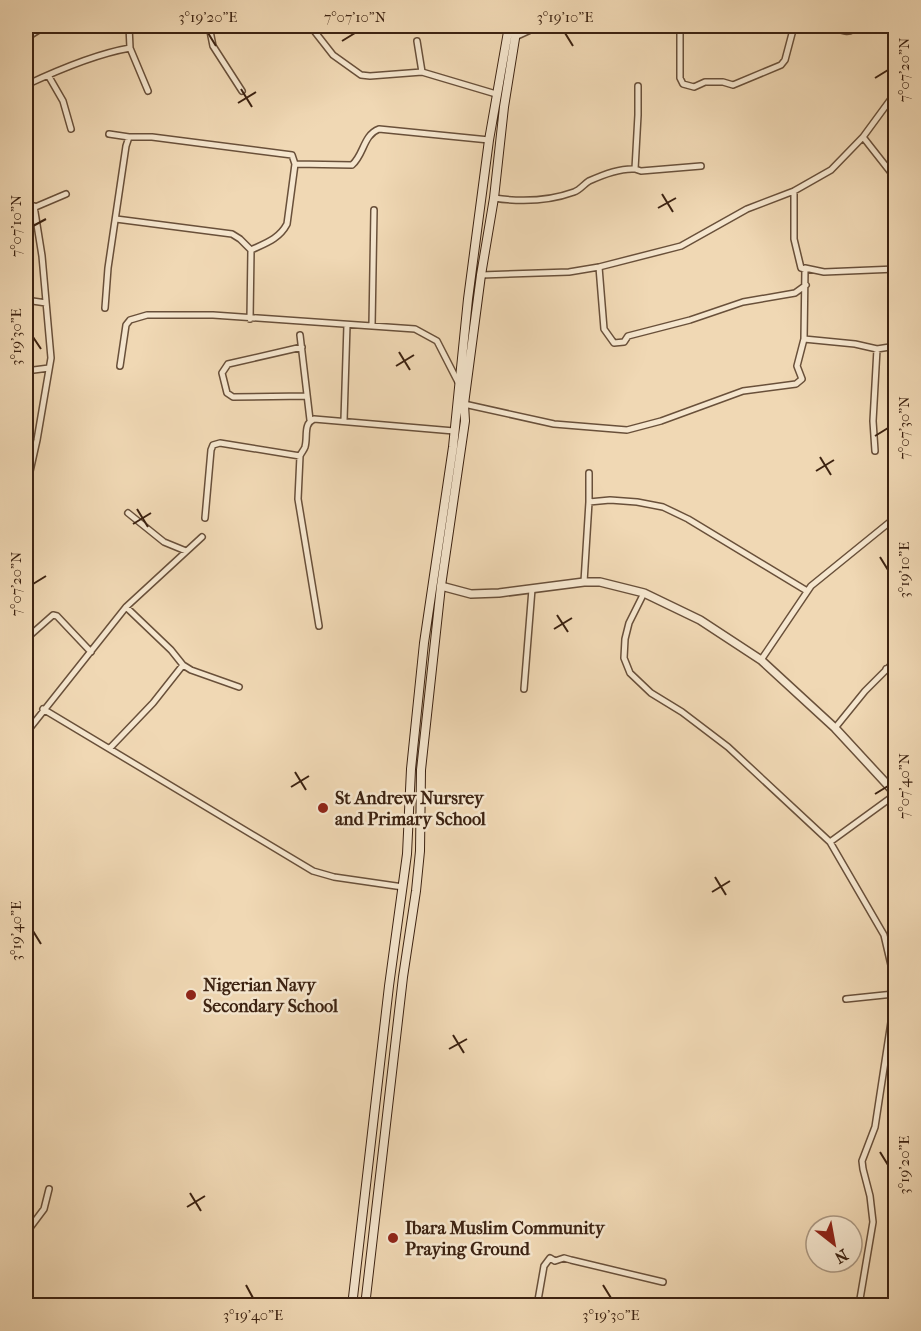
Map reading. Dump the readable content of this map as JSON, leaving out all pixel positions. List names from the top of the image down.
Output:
{
  "places": ["St Andrew Nursrey and Primary School", "Nigerian Navy Secondary School", "Ibara Muslim Community Praying Ground"],
  "north": "bottom right",
  "coordinates": [
    "3°19'20\"E",
    "7°07'10\"N",
    "3°19'10\"E",
    "7°07'20\"N",
    "3°19'30\"E",
    "7°07'30\"N",
    "7°07'40\"N",
    "3°19'40\"E"
  ]
}
